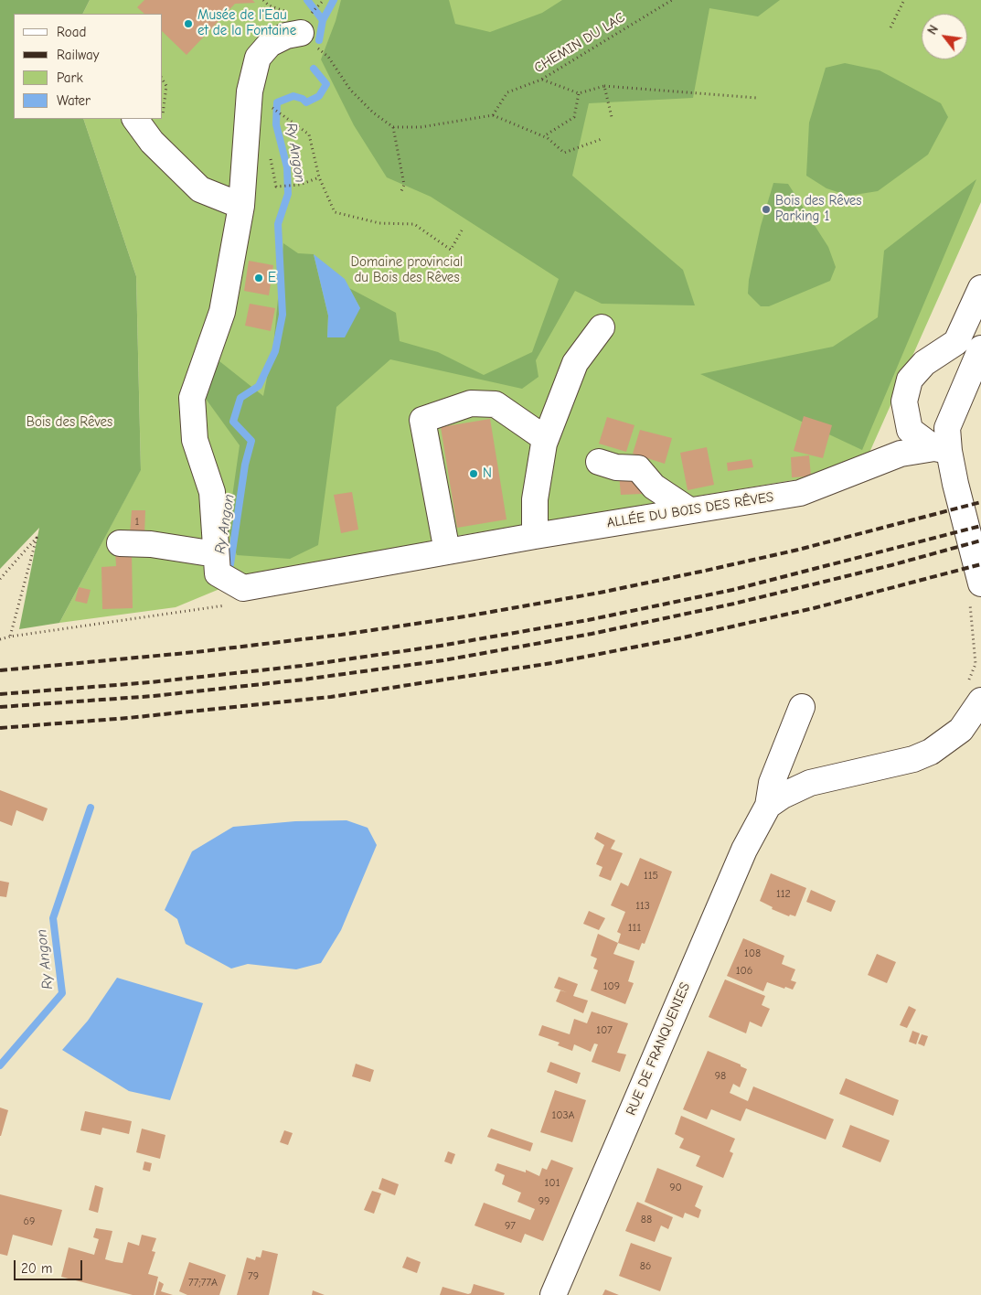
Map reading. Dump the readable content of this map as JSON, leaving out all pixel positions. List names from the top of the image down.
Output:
{
  "streets": {
    "street": ["ALLÉE DU BOIS DES RÊVES", "RUE DE FRANQUENIES"],
    "path": ["CHEMIN DU LAC"]
  },
  "water": ["Ry Angon"],
  "parks": ["Domaine provincial du Bois des Rêves", "Bois des Rêves"],
  "places": [
    "Musée de l'Eau et de la Fontaine",
    "Bois des Rêves Parking 1",
    "E",
    "N"
  ],
  "house_numbers": [
    "1",
    "115",
    "112",
    "113",
    "111",
    "108",
    "106",
    "109",
    "107",
    "98",
    "103A",
    "101",
    "90",
    "99",
    "88",
    "69",
    "97",
    "86",
    "79",
    "77;77A"
  ],
  "legend": [
    "Road",
    "Railway",
    "Park",
    "Water"
  ],
  "scale_bar": "20 m",
  "north": "top left"
}
